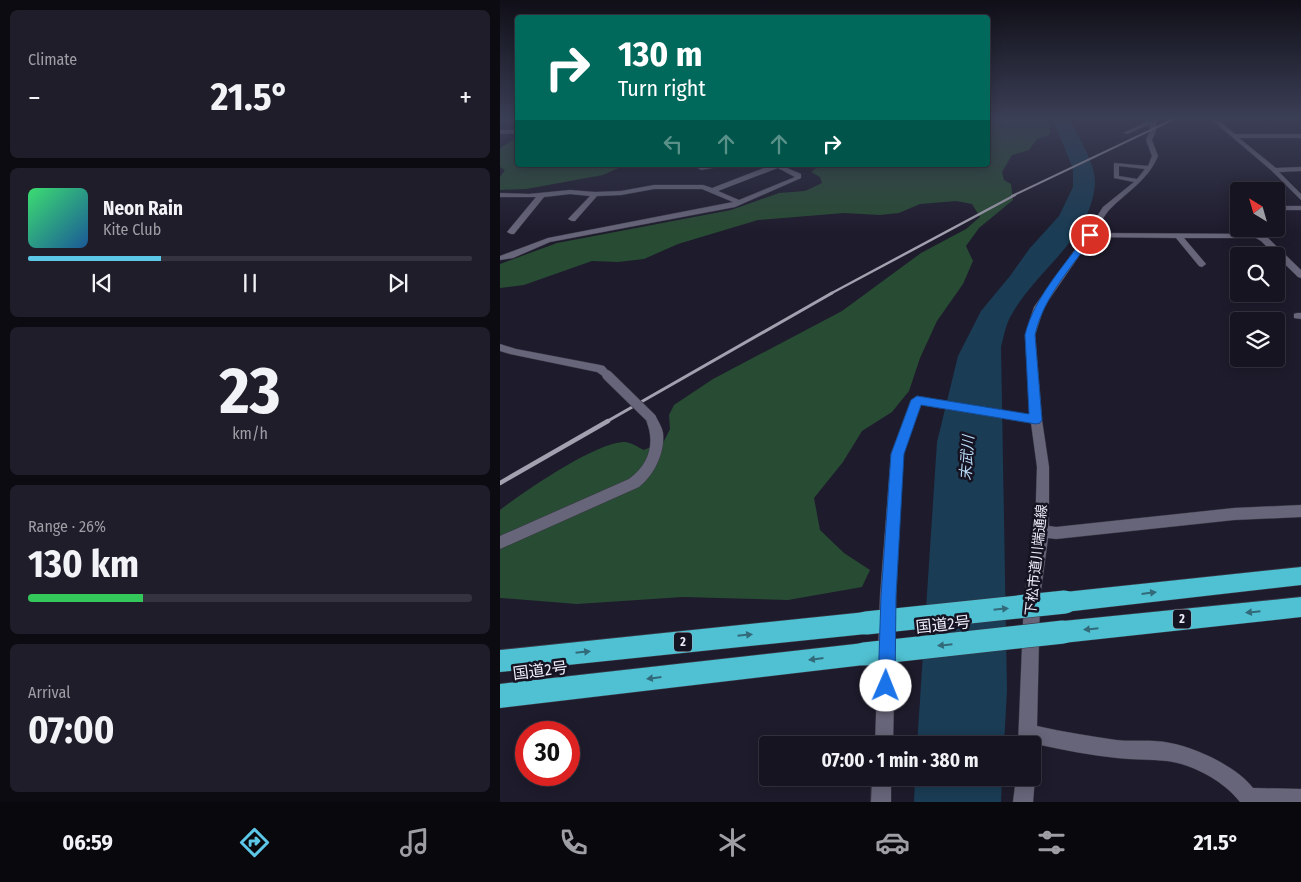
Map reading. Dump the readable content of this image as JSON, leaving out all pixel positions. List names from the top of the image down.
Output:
{
  "streets": {
    "highway": ["2", "国道2号"],
    "street": ["下松市道川端通線"]
  },
  "water": ["末武川"],
  "north": "top left",
  "page": {
    "tile": [
      "Climate",
      ["23", "km/h"],
      ["Range · 26%", "130 km"],
      ["Arrival", "07:00"]
    ],
    "turn": ["130 m", "Turn right"],
    "heat": ["−", "21.5°", "+"],
    "song": ["Neon Rain", "Kite Club"],
    "limit": "30",
    "trip": "07:00 · 1 min · 380 m",
    "tabs": ["06:59", "21.5°"]
  }
}
